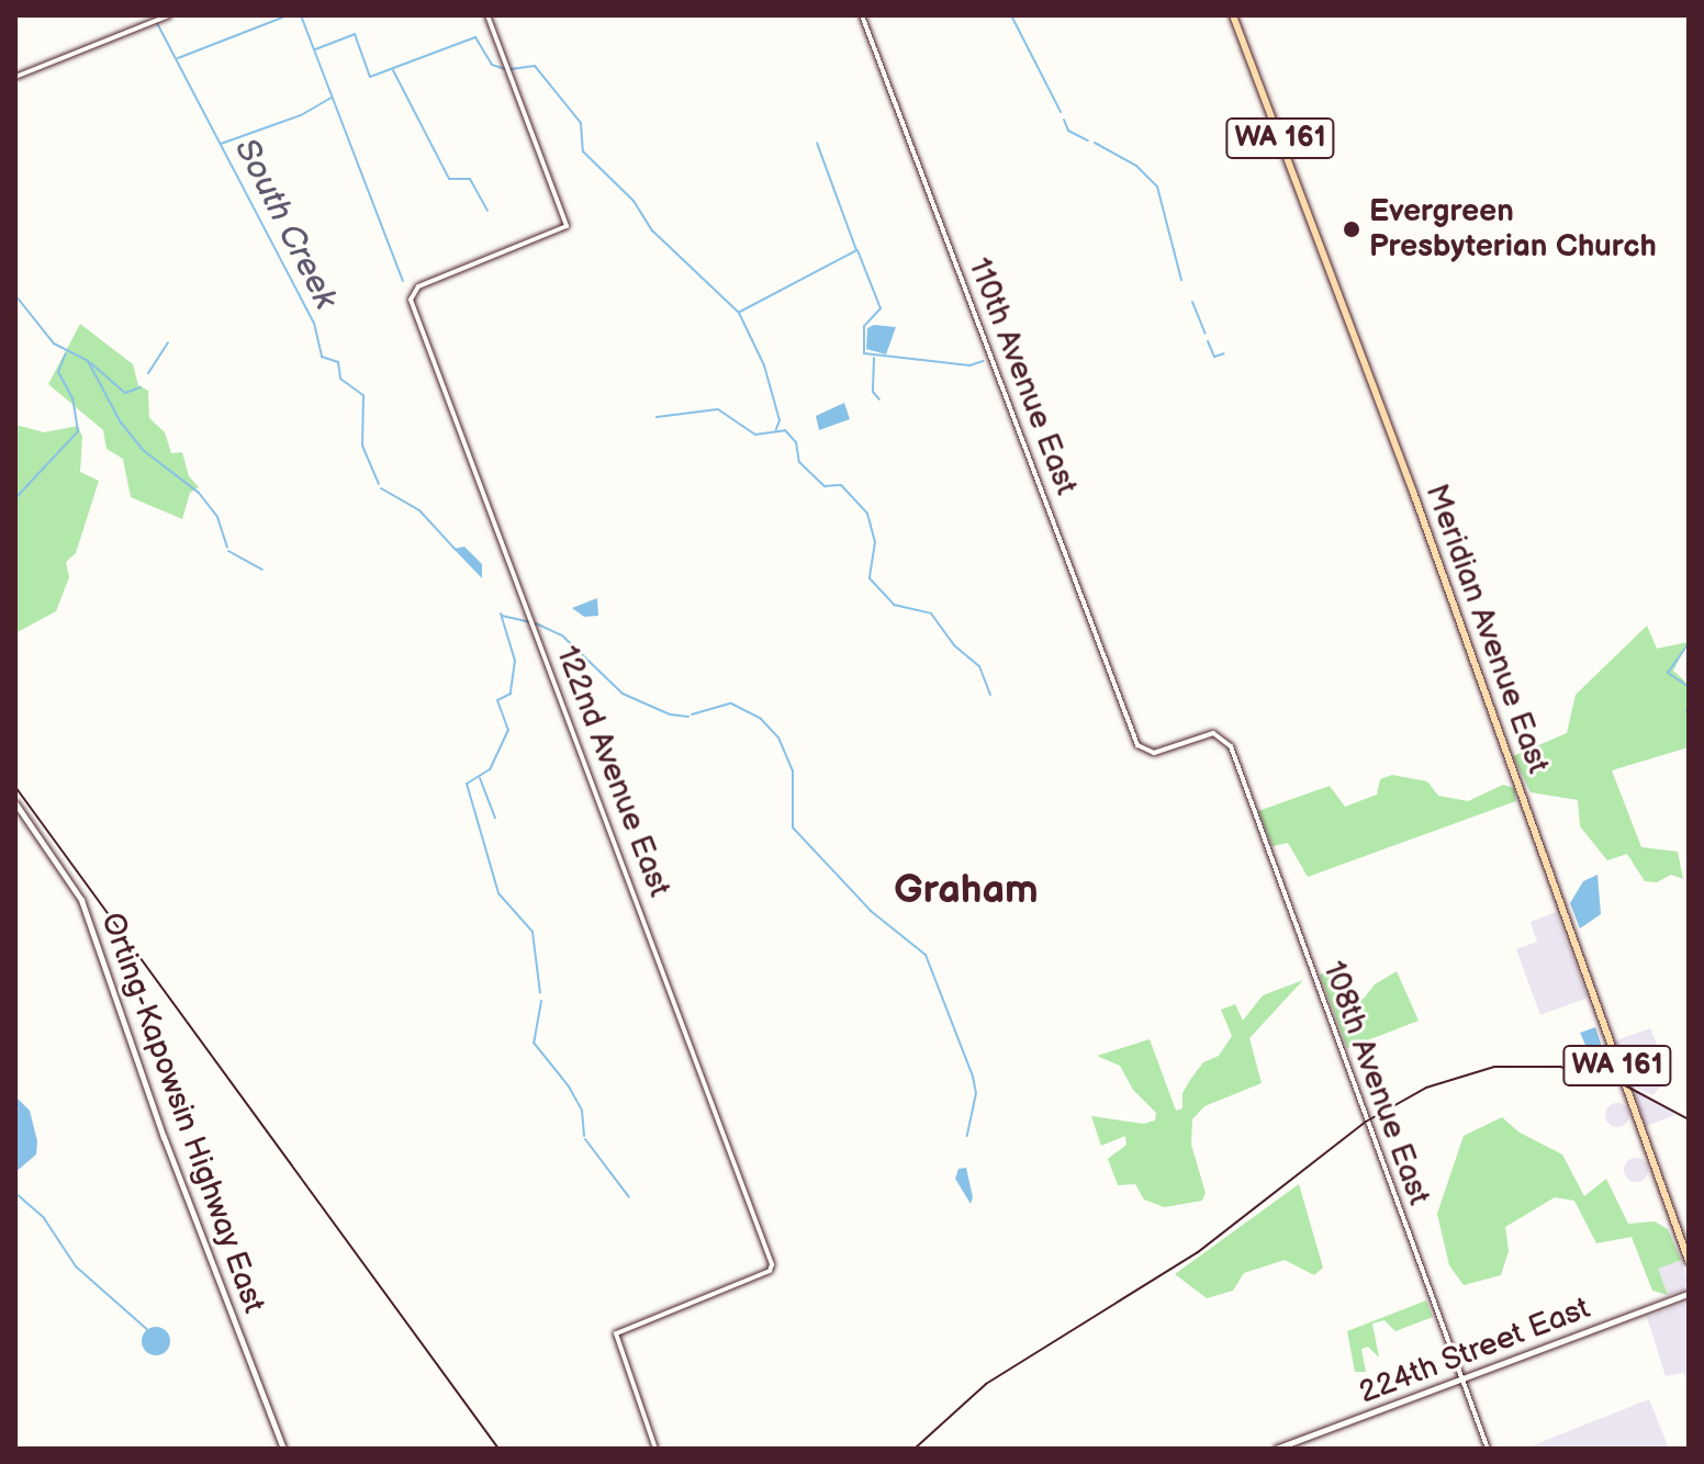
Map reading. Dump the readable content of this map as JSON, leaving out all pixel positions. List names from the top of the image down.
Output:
{
  "streets": {
    "main road": [
      "WA 161",
      "Meridian Avenue East",
      "Orting-Kapowsin Highway East",
      "224th Street East"
    ],
    "street": ["110th Avenue East", "122nd Avenue East", "108th Avenue East"]
  },
  "crossings": [
    ["110th Avenue East", "108th Avenue East"],
    ["108th Avenue East", "224th Street East"]
  ],
  "districts": ["Graham"],
  "water": ["South Creek"],
  "places": ["Evergreen Presbyterian Church"]
}
